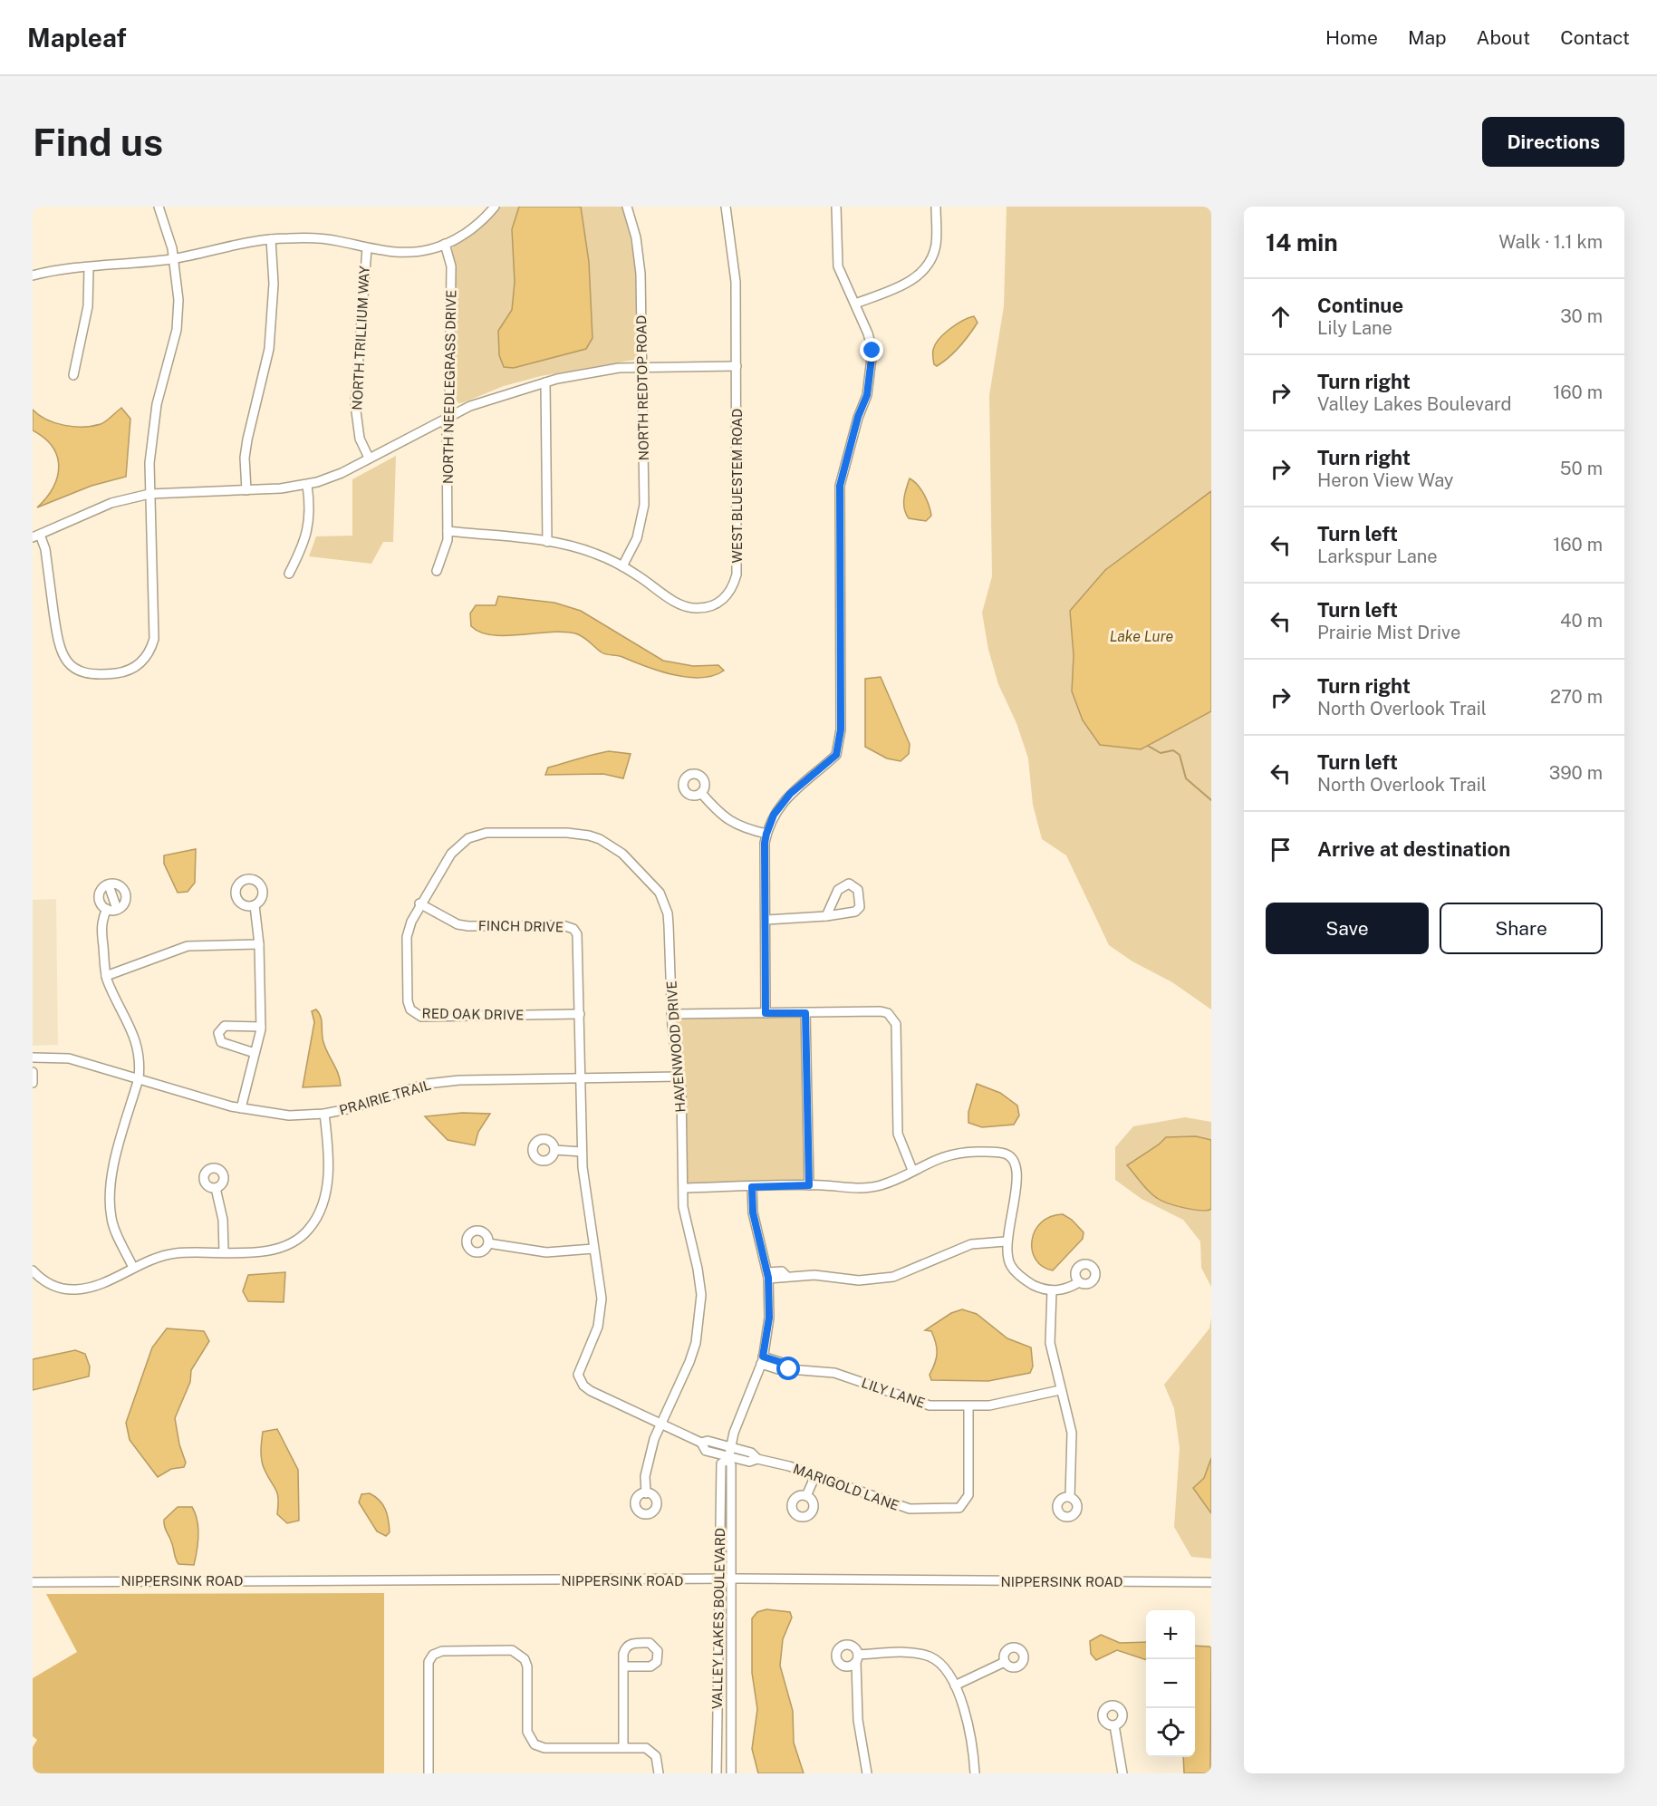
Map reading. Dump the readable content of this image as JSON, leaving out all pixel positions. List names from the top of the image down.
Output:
{
  "streets": {
    "street": [
      "NORTH TRILLIUM WAY",
      "NORTH NEEDLEGRASS DRIVE",
      "NORTH REDTOP ROAD",
      "WEST BLUESTEM ROAD",
      "FINCH DRIVE",
      "RED OAK DRIVE",
      "HAVENWOOD DRIVE",
      "PRAIRIE TRAIL",
      "LILY LANE",
      "MARIGOLD LANE",
      "NIPPERSINK ROAD",
      "VALLEY LAKES BOULEVARD"
    ]
  },
  "crossings": [
    ["NORTH NEEDLEGRASS DRIVE", "WEST BLUESTEM ROAD"],
    ["NORTH REDTOP ROAD", "WEST BLUESTEM ROAD"],
    ["FINCH DRIVE", "RED OAK DRIVE"],
    ["FINCH DRIVE", "HAVENWOOD DRIVE"],
    ["FINCH DRIVE", "PRAIRIE TRAIL"],
    ["RED OAK DRIVE", "HAVENWOOD DRIVE"],
    ["HAVENWOOD DRIVE", "PRAIRIE TRAIL"],
    ["LILY LANE", "MARIGOLD LANE"],
    ["LILY LANE", "VALLEY LAKES BOULEVARD"],
    ["MARIGOLD LANE", "VALLEY LAKES BOULEVARD"],
    ["NIPPERSINK ROAD", "VALLEY LAKES BOULEVARD"]
  ],
  "water": ["Lake Lure"],
  "page": {
    "header": "Mapleaf",
    "nav": [
      "Home",
      "Map",
      "About",
      "Contact"
    ],
    "buttons": [
      "Directions",
      ["Save", "Share"]
    ],
    "title": "Find us",
    "heading": ["14 min", "Walk · 1.1 km"],
    "list": [
      ["Continue", "Lily Lane", "30 m"],
      ["Turn right", "Valley Lakes Boulevard", "160 m"],
      ["Turn right", "Heron View Way", "50 m"],
      ["Turn left", "Larkspur Lane", "160 m"],
      ["Turn left", "Prairie Mist Drive", "40 m"],
      ["Turn right", "North Overlook Trail", "270 m"],
      ["Turn left", "North Overlook Trail", "390 m"],
      "Arrive at destination"
    ],
    "map_buttons": ["+", "−"]
  }
}
